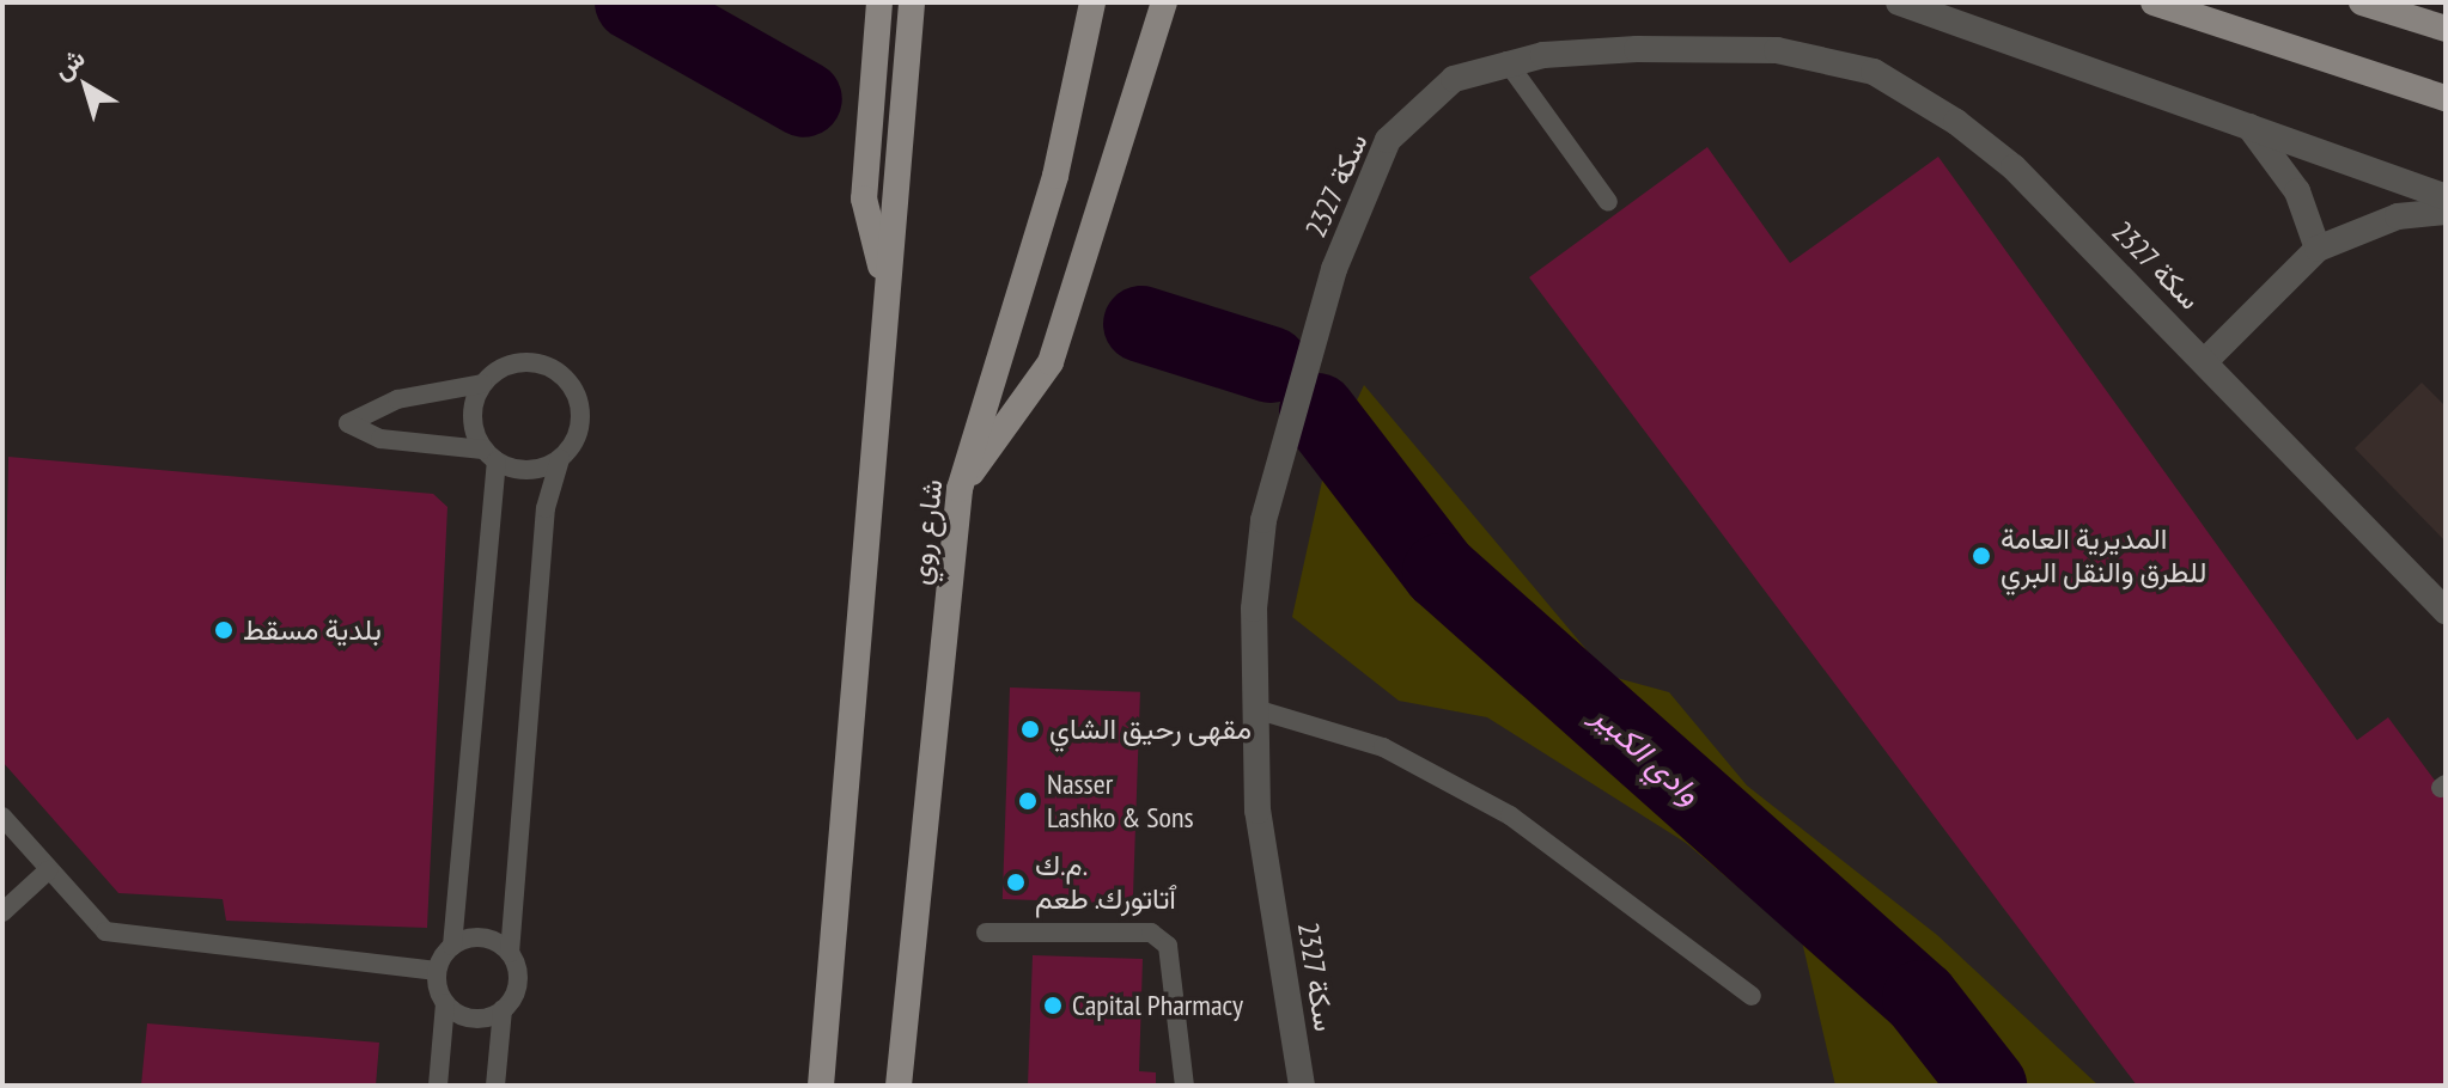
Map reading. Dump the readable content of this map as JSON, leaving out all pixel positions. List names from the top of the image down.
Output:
{
  "streets": {
    "main road": ["شارع روي"],
    "street": ["سكة 2327"]
  },
  "water": ["وادي الكبير"],
  "places": [
    "المديرية العامة للطرق والنقل البري",
    "بلدية مسقط",
    "مقهى رحيق الشاي",
    "Nasser Lashko & Sons",
    "م.ك. ٱتاتورك. طعم",
    "Capital Pharmacy"
  ],
  "north": "top left"
}
